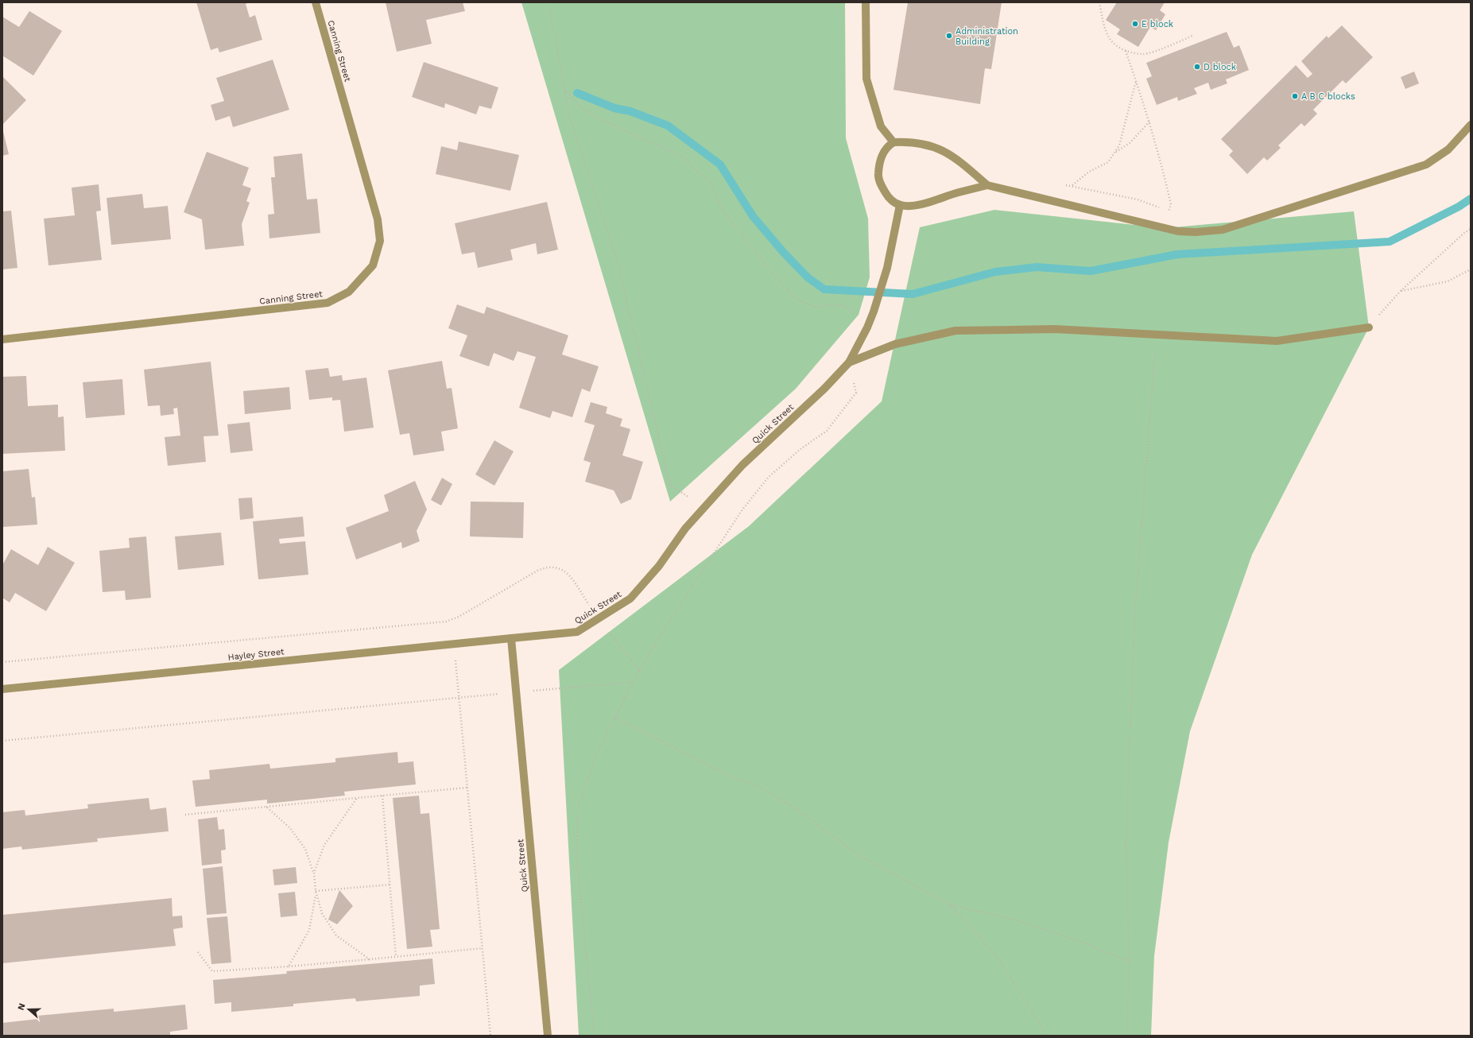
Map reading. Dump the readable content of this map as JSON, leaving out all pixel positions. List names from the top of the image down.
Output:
{
  "streets": {
    "street": ["Canning Street", "Quick Street", "Hayley Street"]
  },
  "crossings": [
    ["Quick Street", "Hayley Street"]
  ],
  "places": [
    "E block",
    "Administration Building",
    "D block",
    "A B C blocks"
  ],
  "north": "left"
}
